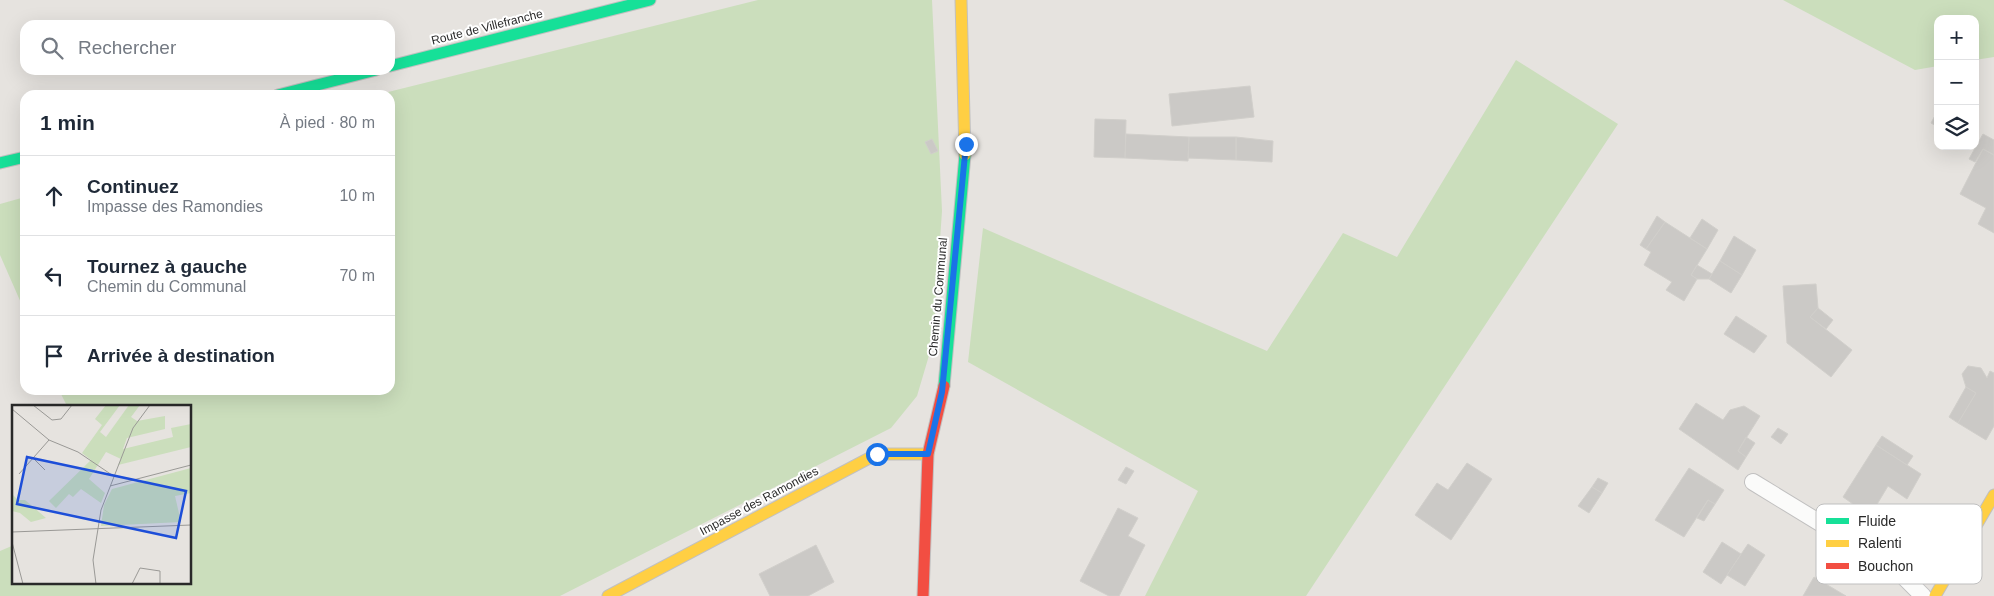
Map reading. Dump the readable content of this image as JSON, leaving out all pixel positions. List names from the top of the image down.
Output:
{
  "streets": {
    "street": ["Route de Villefranche", "Chemin du Communal", "Impasse des Ramondies"]
  },
  "crossings": [
    ["Chemin du Communal", "Impasse des Ramondies"]
  ],
  "legend": ["Fluide", "Ralenti", "Bouchon"],
  "page": {
    "map_buttons": ["+", "−"],
    "search": "Rechercher",
    "heading": ["1 min", "À pied · 80 m"],
    "list": [
      ["Continuez", "Impasse des Ramondies", "10 m"],
      ["Tournez à gauche", "Chemin du Communal", "70 m"],
      "Arrivée à destination"
    ]
  }
}
